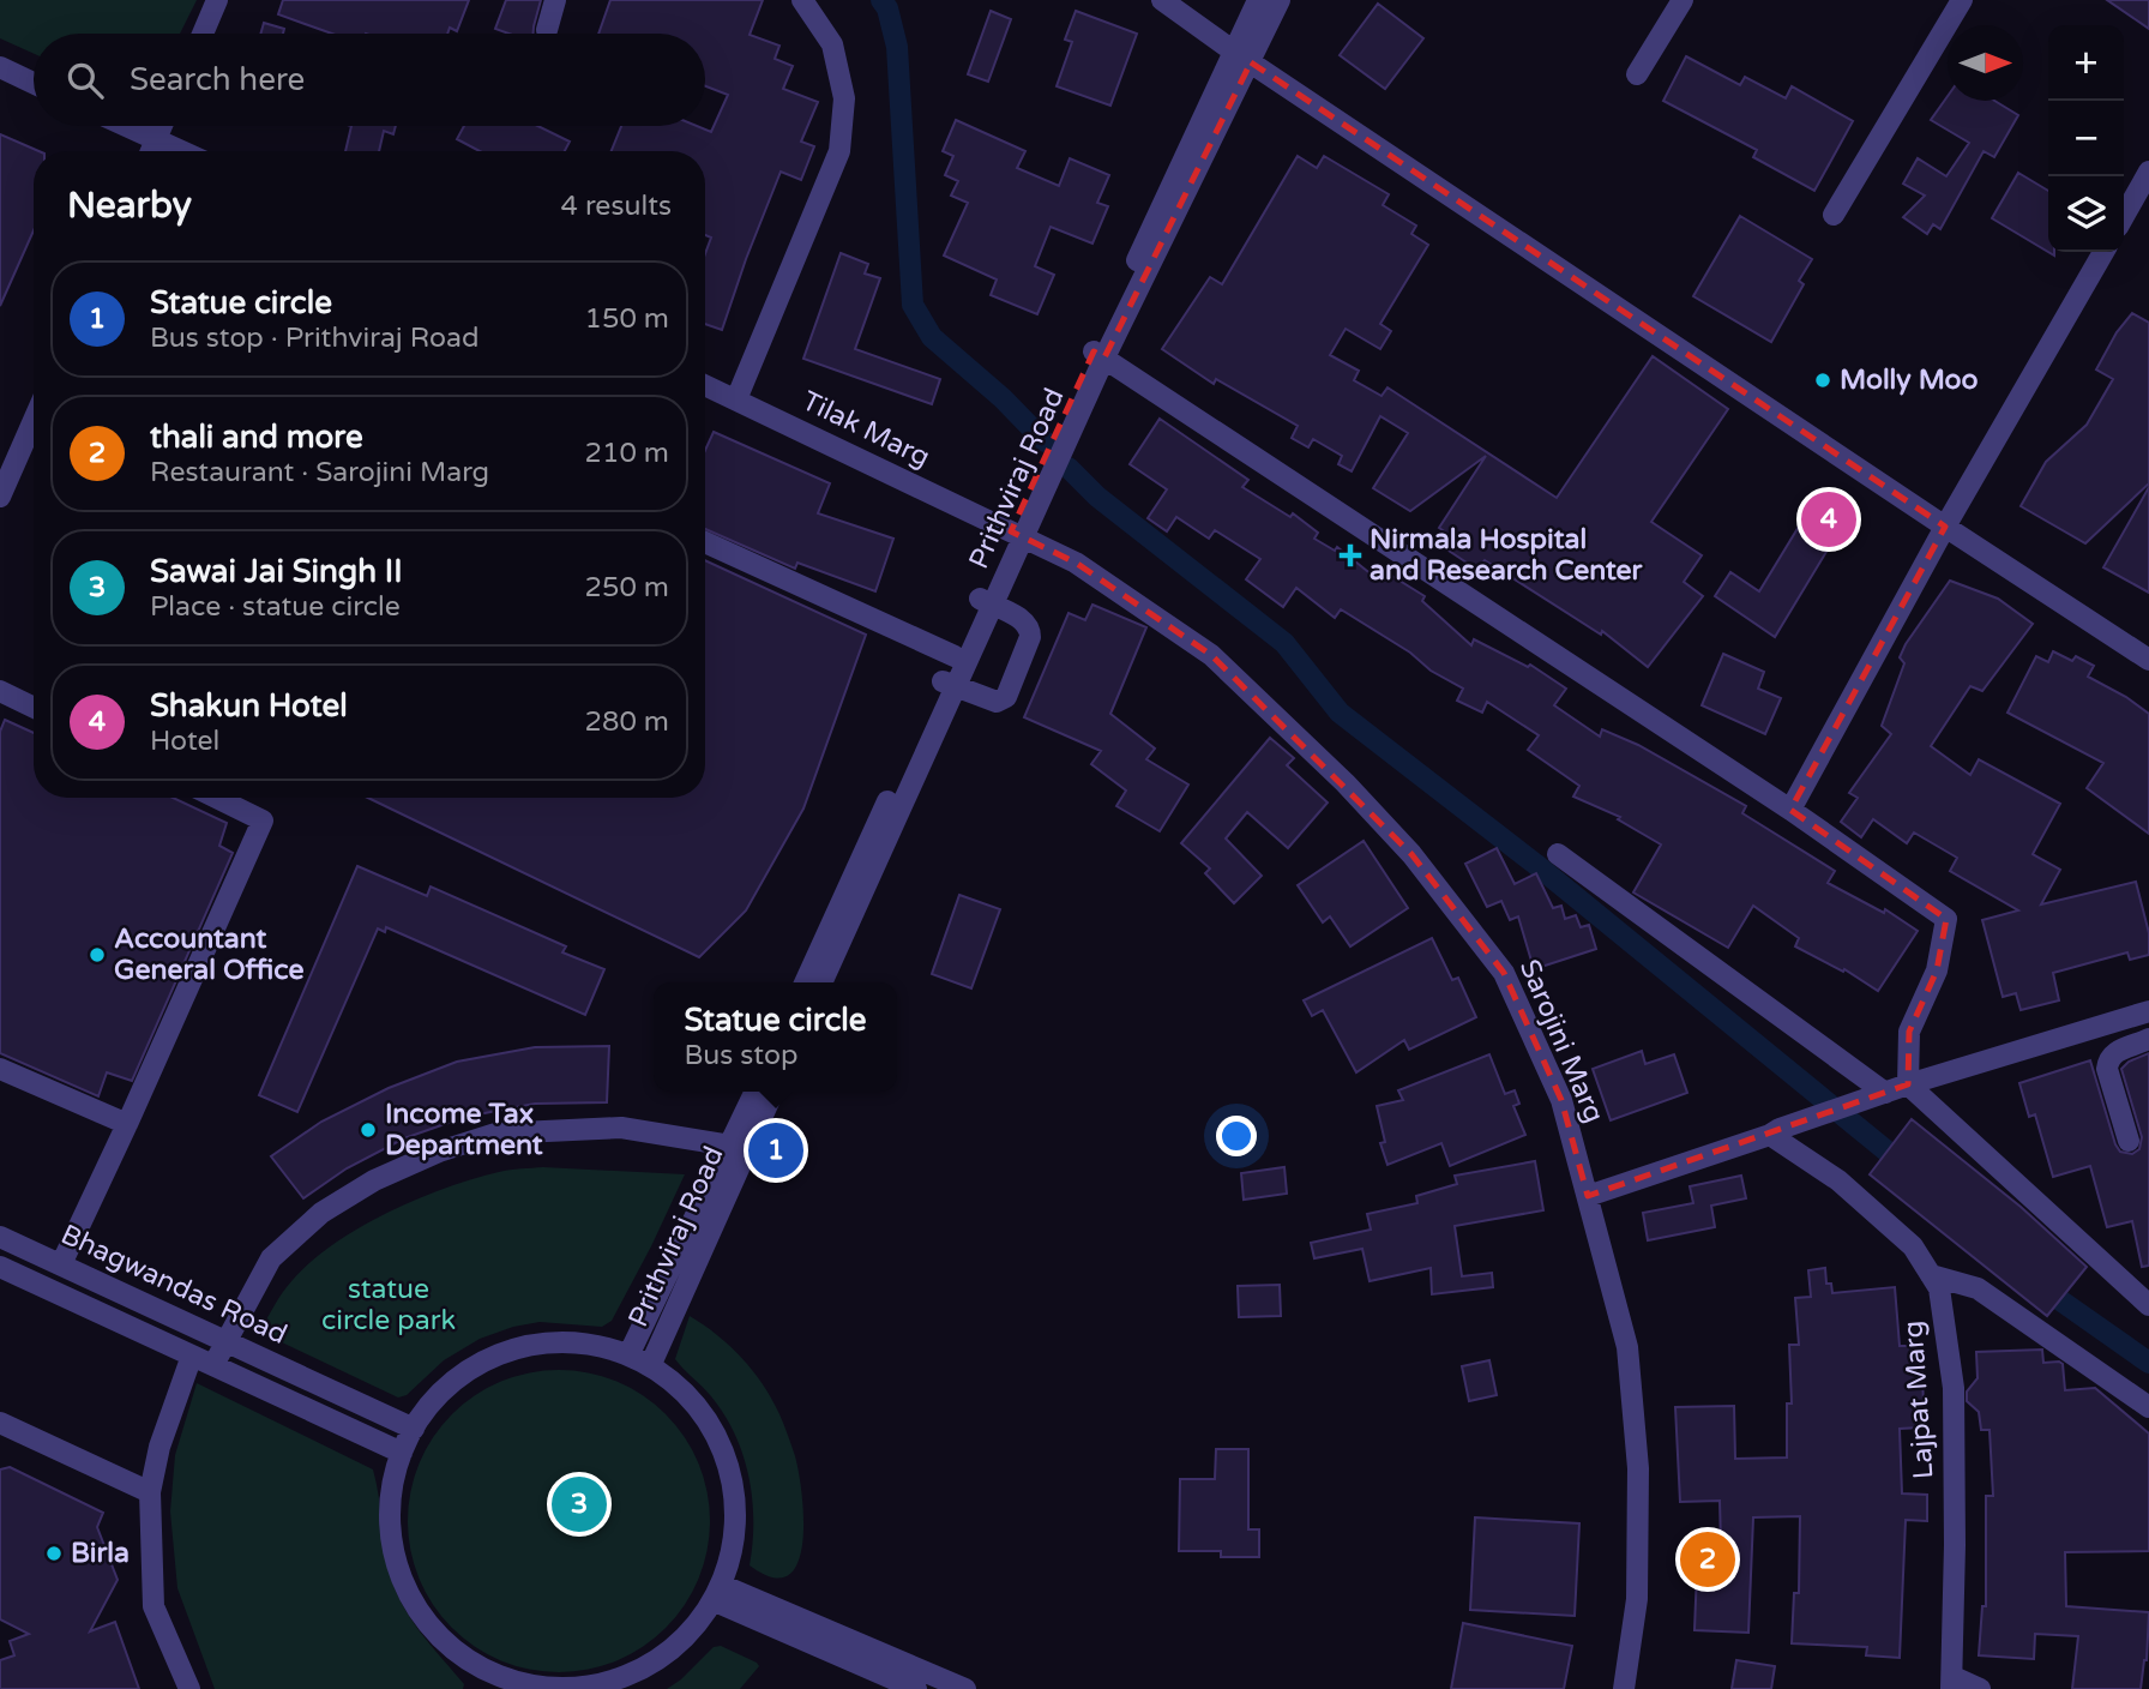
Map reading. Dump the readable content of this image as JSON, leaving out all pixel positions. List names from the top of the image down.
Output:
{
  "streets": {
    "street": [
      "Tilak Marg",
      "Prithviraj Road",
      "Sarojini Marg",
      "Bhagwandas Road",
      "Lajpat Marg"
    ]
  },
  "crossings": [
    ["Tilak Marg", "Prithviraj Road"],
    ["Tilak Marg", "Sarojini Marg"],
    ["Prithviraj Road", "Sarojini Marg"]
  ],
  "parks": ["statue circle park"],
  "places": {
    "other": [
      "Molly Moo",
      "Accountant General Office",
      "Income Tax Department",
      "Birla"
    ],
    "health": ["Nirmala Hospital and Research Center"]
  },
  "north": "right",
  "page": {
    "map_buttons": ["+", "−"],
    "search": "Search here",
    "heading": ["Nearby", "4 results"],
    "list": [
      {
        "mark": "1",
        "name": "Statue circle",
        "note": "Bus stop · Prithviraj Road",
        "value": "150 m"
      },
      {
        "mark": "2",
        "name": "thali and more",
        "note": "Restaurant · Sarojini Marg",
        "value": "210 m"
      },
      {
        "mark": "3",
        "name": "Sawai Jai Singh II",
        "note": "Place · statue circle",
        "value": "250 m"
      },
      {
        "mark": "4",
        "name": "Shakun Hotel",
        "note": "Hotel",
        "value": "280 m"
      }
    ],
    "pins": [
      "4",
      "1",
      "3",
      "2"
    ],
    "popup": ["Statue circle", "Bus stop"]
  }
}
